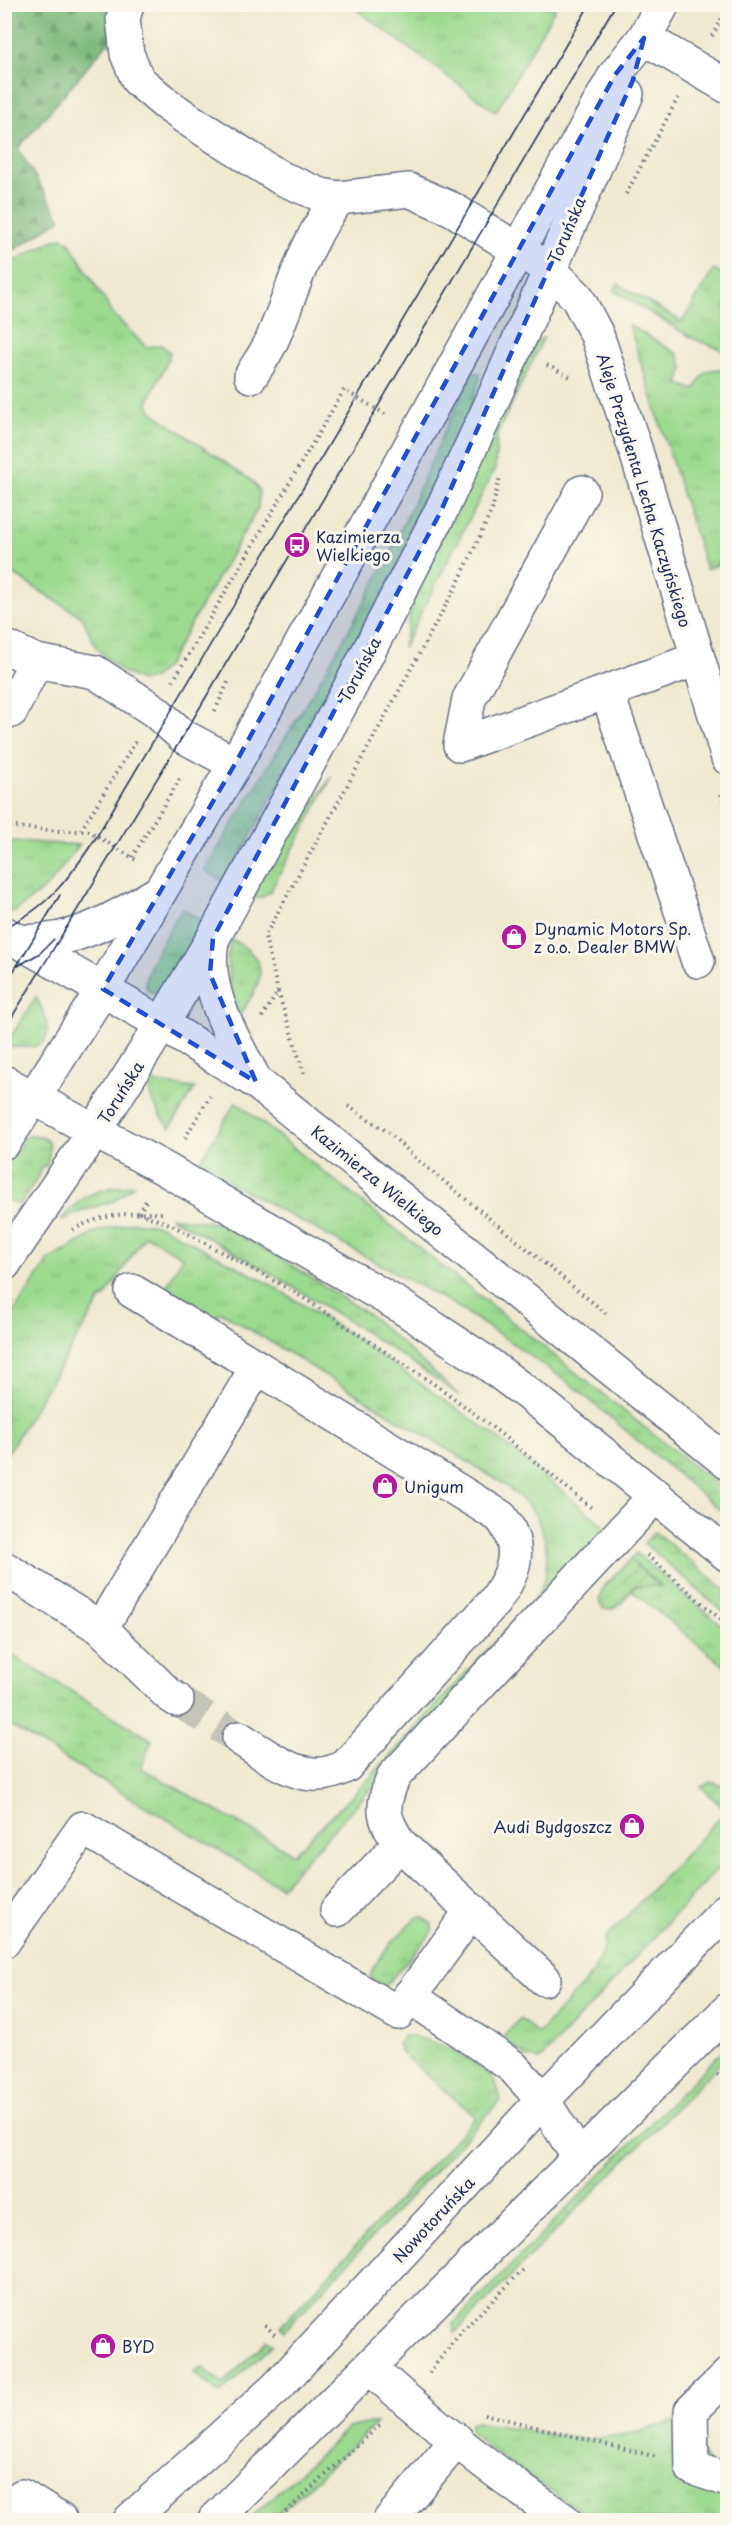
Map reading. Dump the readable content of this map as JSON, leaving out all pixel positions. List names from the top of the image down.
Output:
{
  "streets": {
    "main road": [
      "Toruńska",
      "Aleje Prezydenta Lecha Kaczyńskiego",
      "Kazimierza Wielkiego",
      "Nowotoruńska"
    ]
  },
  "crossings": [
    ["Toruńska", "Aleje Prezydenta Lecha Kaczyńskiego"],
    ["Toruńska", "Kazimierza Wielkiego"]
  ],
  "places": {
    "bus stop": ["Kazimierza Wielkiego"],
    "shop": [
      "Dynamic Motors Sp. z o.o. Dealer BMW",
      "Unigum",
      "Audi Bydgoszcz",
      "BYD"
    ]
  }
}
